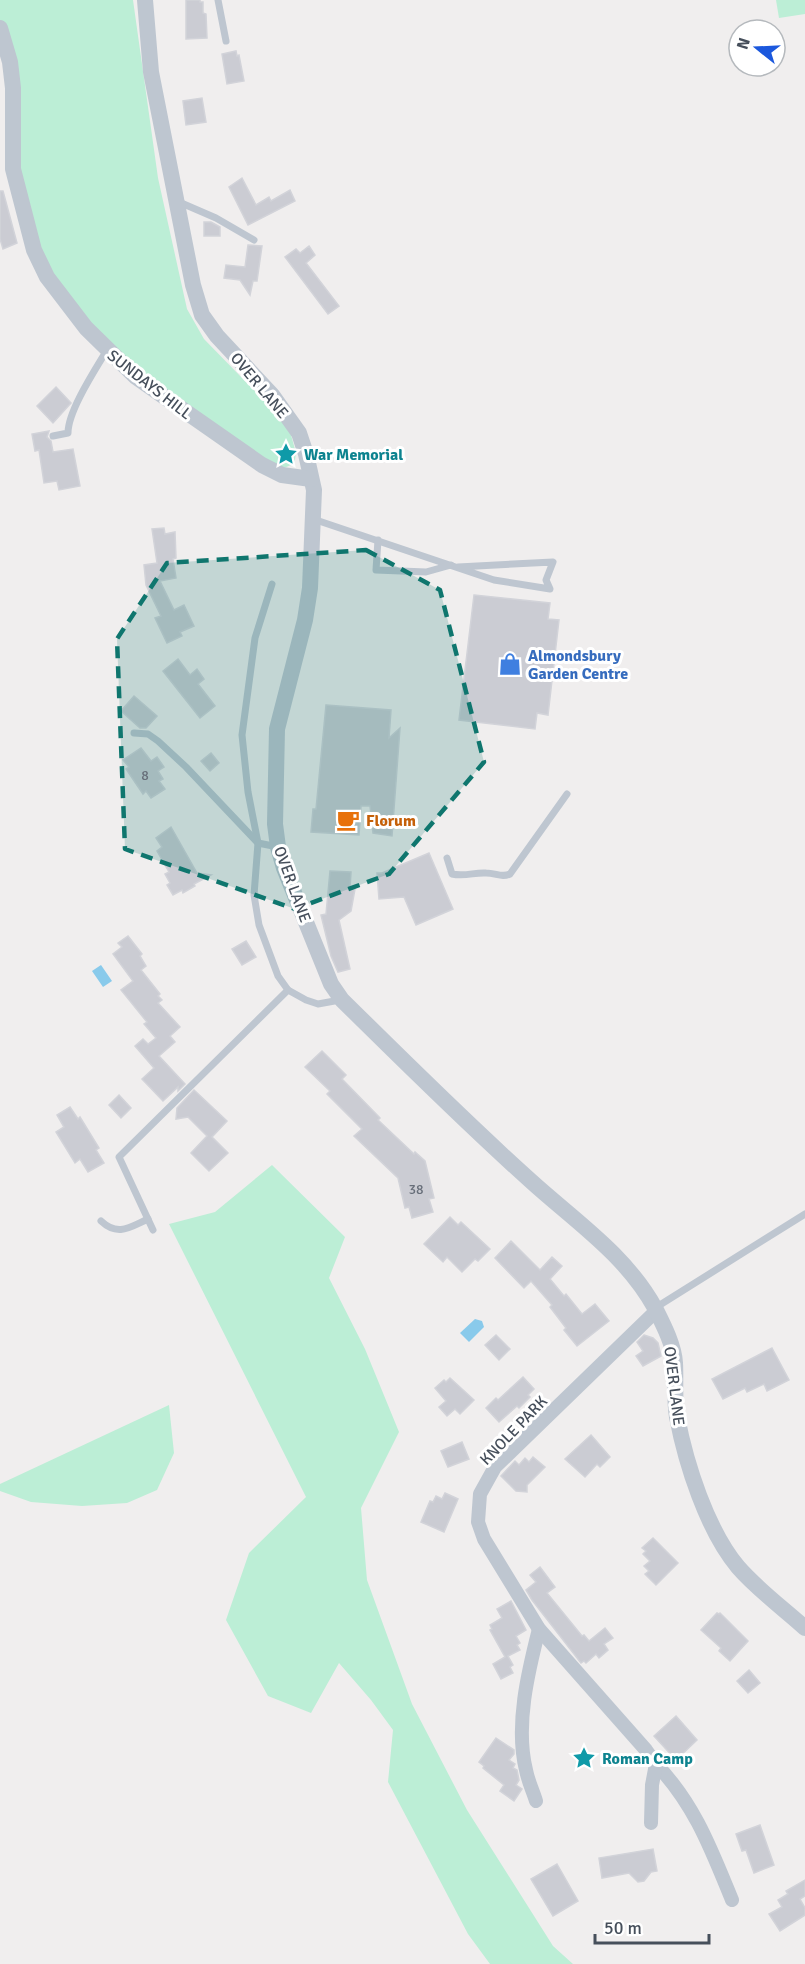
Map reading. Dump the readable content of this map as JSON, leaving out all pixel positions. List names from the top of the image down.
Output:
{
  "streets": {
    "street": ["SUNDAYS HILL", "OVER LANE", "KNOLE PARK"]
  },
  "crossings": [
    ["SUNDAYS HILL", "OVER LANE"],
    ["OVER LANE", "KNOLE PARK"]
  ],
  "places": {
    "place": ["War Memorial", "Roman Camp"],
    "shop": ["Almondsbury Garden Centre"],
    "cafe": ["Florum"]
  },
  "house_numbers": ["8", "38"],
  "scale_bar": "50 m",
  "north": "left"
}
